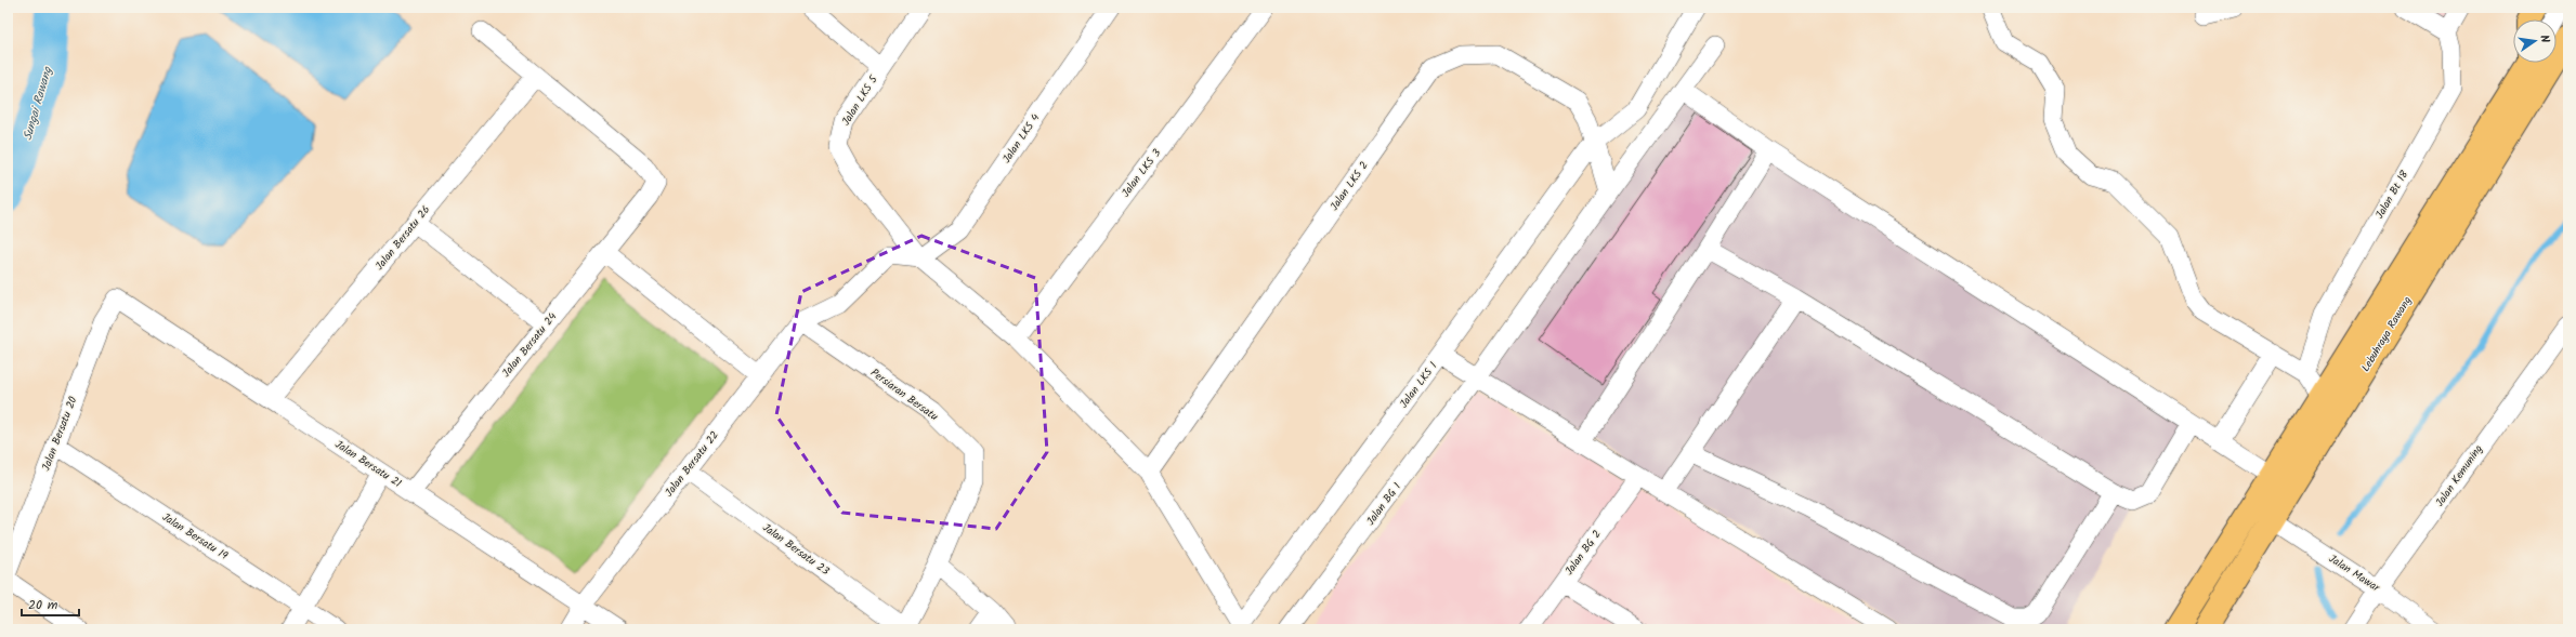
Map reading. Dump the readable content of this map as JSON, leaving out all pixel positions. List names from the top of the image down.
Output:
{
  "streets": {
    "main road": ["Lebuhraya Rawang"],
    "street": [
      "Jalan LKS 5",
      "Jalan LKS 4",
      "Jalan LKS 3",
      "Jalan LKS 2",
      "Jalan Bt 18",
      "Jalan Bersatu 26",
      "Jalan Bersatu 24",
      "Jalan LKS 1",
      "Persiaran Bersatu",
      "Jalan Bersatu 20",
      "Jalan Bersatu 21",
      "Jalan Bersatu 22",
      "Jalan Kemuning",
      "Jalan BG 1",
      "Jalan Bersatu 19",
      "Jalan Bersatu 23",
      "Jalan BG 2",
      "Jalan Mawar"
    ]
  },
  "crossings": [
    ["Jalan LKS 5", "Jalan LKS 4"],
    ["Jalan LKS 5", "Jalan LKS 3"],
    ["Jalan LKS 5", "Jalan LKS 2"],
    ["Jalan LKS 5", "Jalan LKS 1"],
    ["Jalan LKS 2", "Jalan LKS 1"],
    ["Jalan LKS 2", "Jalan BG 1"],
    ["Jalan Bersatu 26", "Jalan Bersatu 24"],
    ["Jalan Bersatu 26", "Jalan Bersatu 21"],
    ["Lebuhraya Rawang", "Jalan Mawar"],
    ["Jalan Bersatu 24", "Jalan Bersatu 21"],
    ["Persiaran Bersatu", "Jalan Bersatu 22"],
    ["Persiaran Bersatu", "Jalan Bersatu 23"],
    ["Jalan Bersatu 20", "Jalan Bersatu 21"],
    ["Jalan Bersatu 20", "Jalan Bersatu 19"],
    ["Jalan Bersatu 21", "Jalan Bersatu 22"],
    ["Jalan Bersatu 22", "Jalan Bersatu 23"],
    ["Jalan Kemuning", "Jalan Mawar"]
  ],
  "water": ["Sungai Rawang"],
  "scale_bar": "20 m",
  "north": "right"
}
